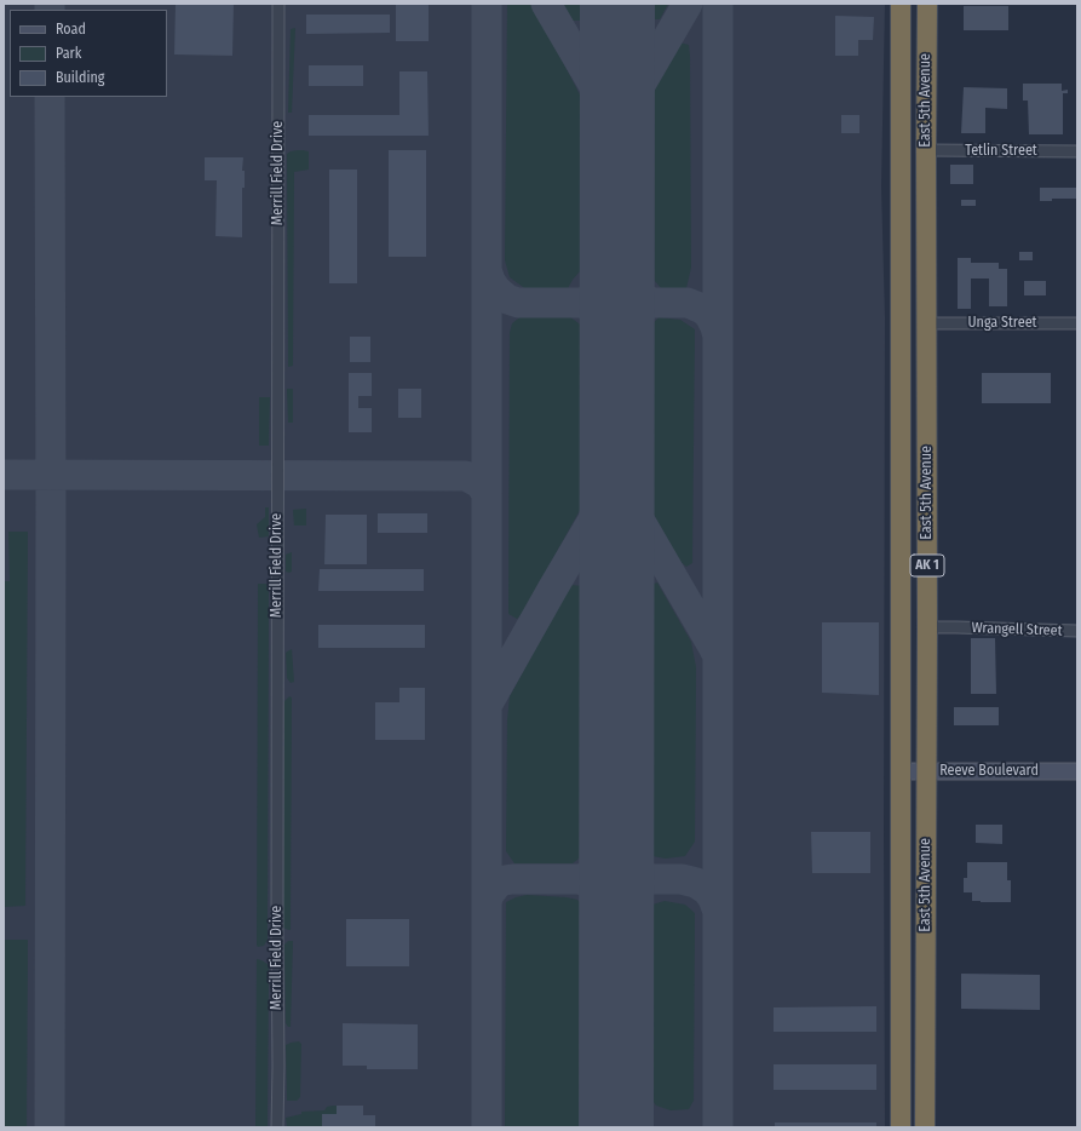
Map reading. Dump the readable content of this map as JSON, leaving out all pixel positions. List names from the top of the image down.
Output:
{
  "streets": {
    "highway": ["East 5th Avenue", "AK 1"],
    "street": [
      "Tetlin Street",
      "Merrill Field Drive",
      "Unga Street",
      "Wrangell Street",
      "Reeve Boulevard"
    ]
  },
  "crossings": [
    ["East 5th Avenue", "Tetlin Street"],
    ["East 5th Avenue", "Unga Street"],
    ["East 5th Avenue", "Wrangell Street"],
    ["East 5th Avenue", "Reeve Boulevard"]
  ],
  "legend": ["Road", "Park", "Building"]
}
